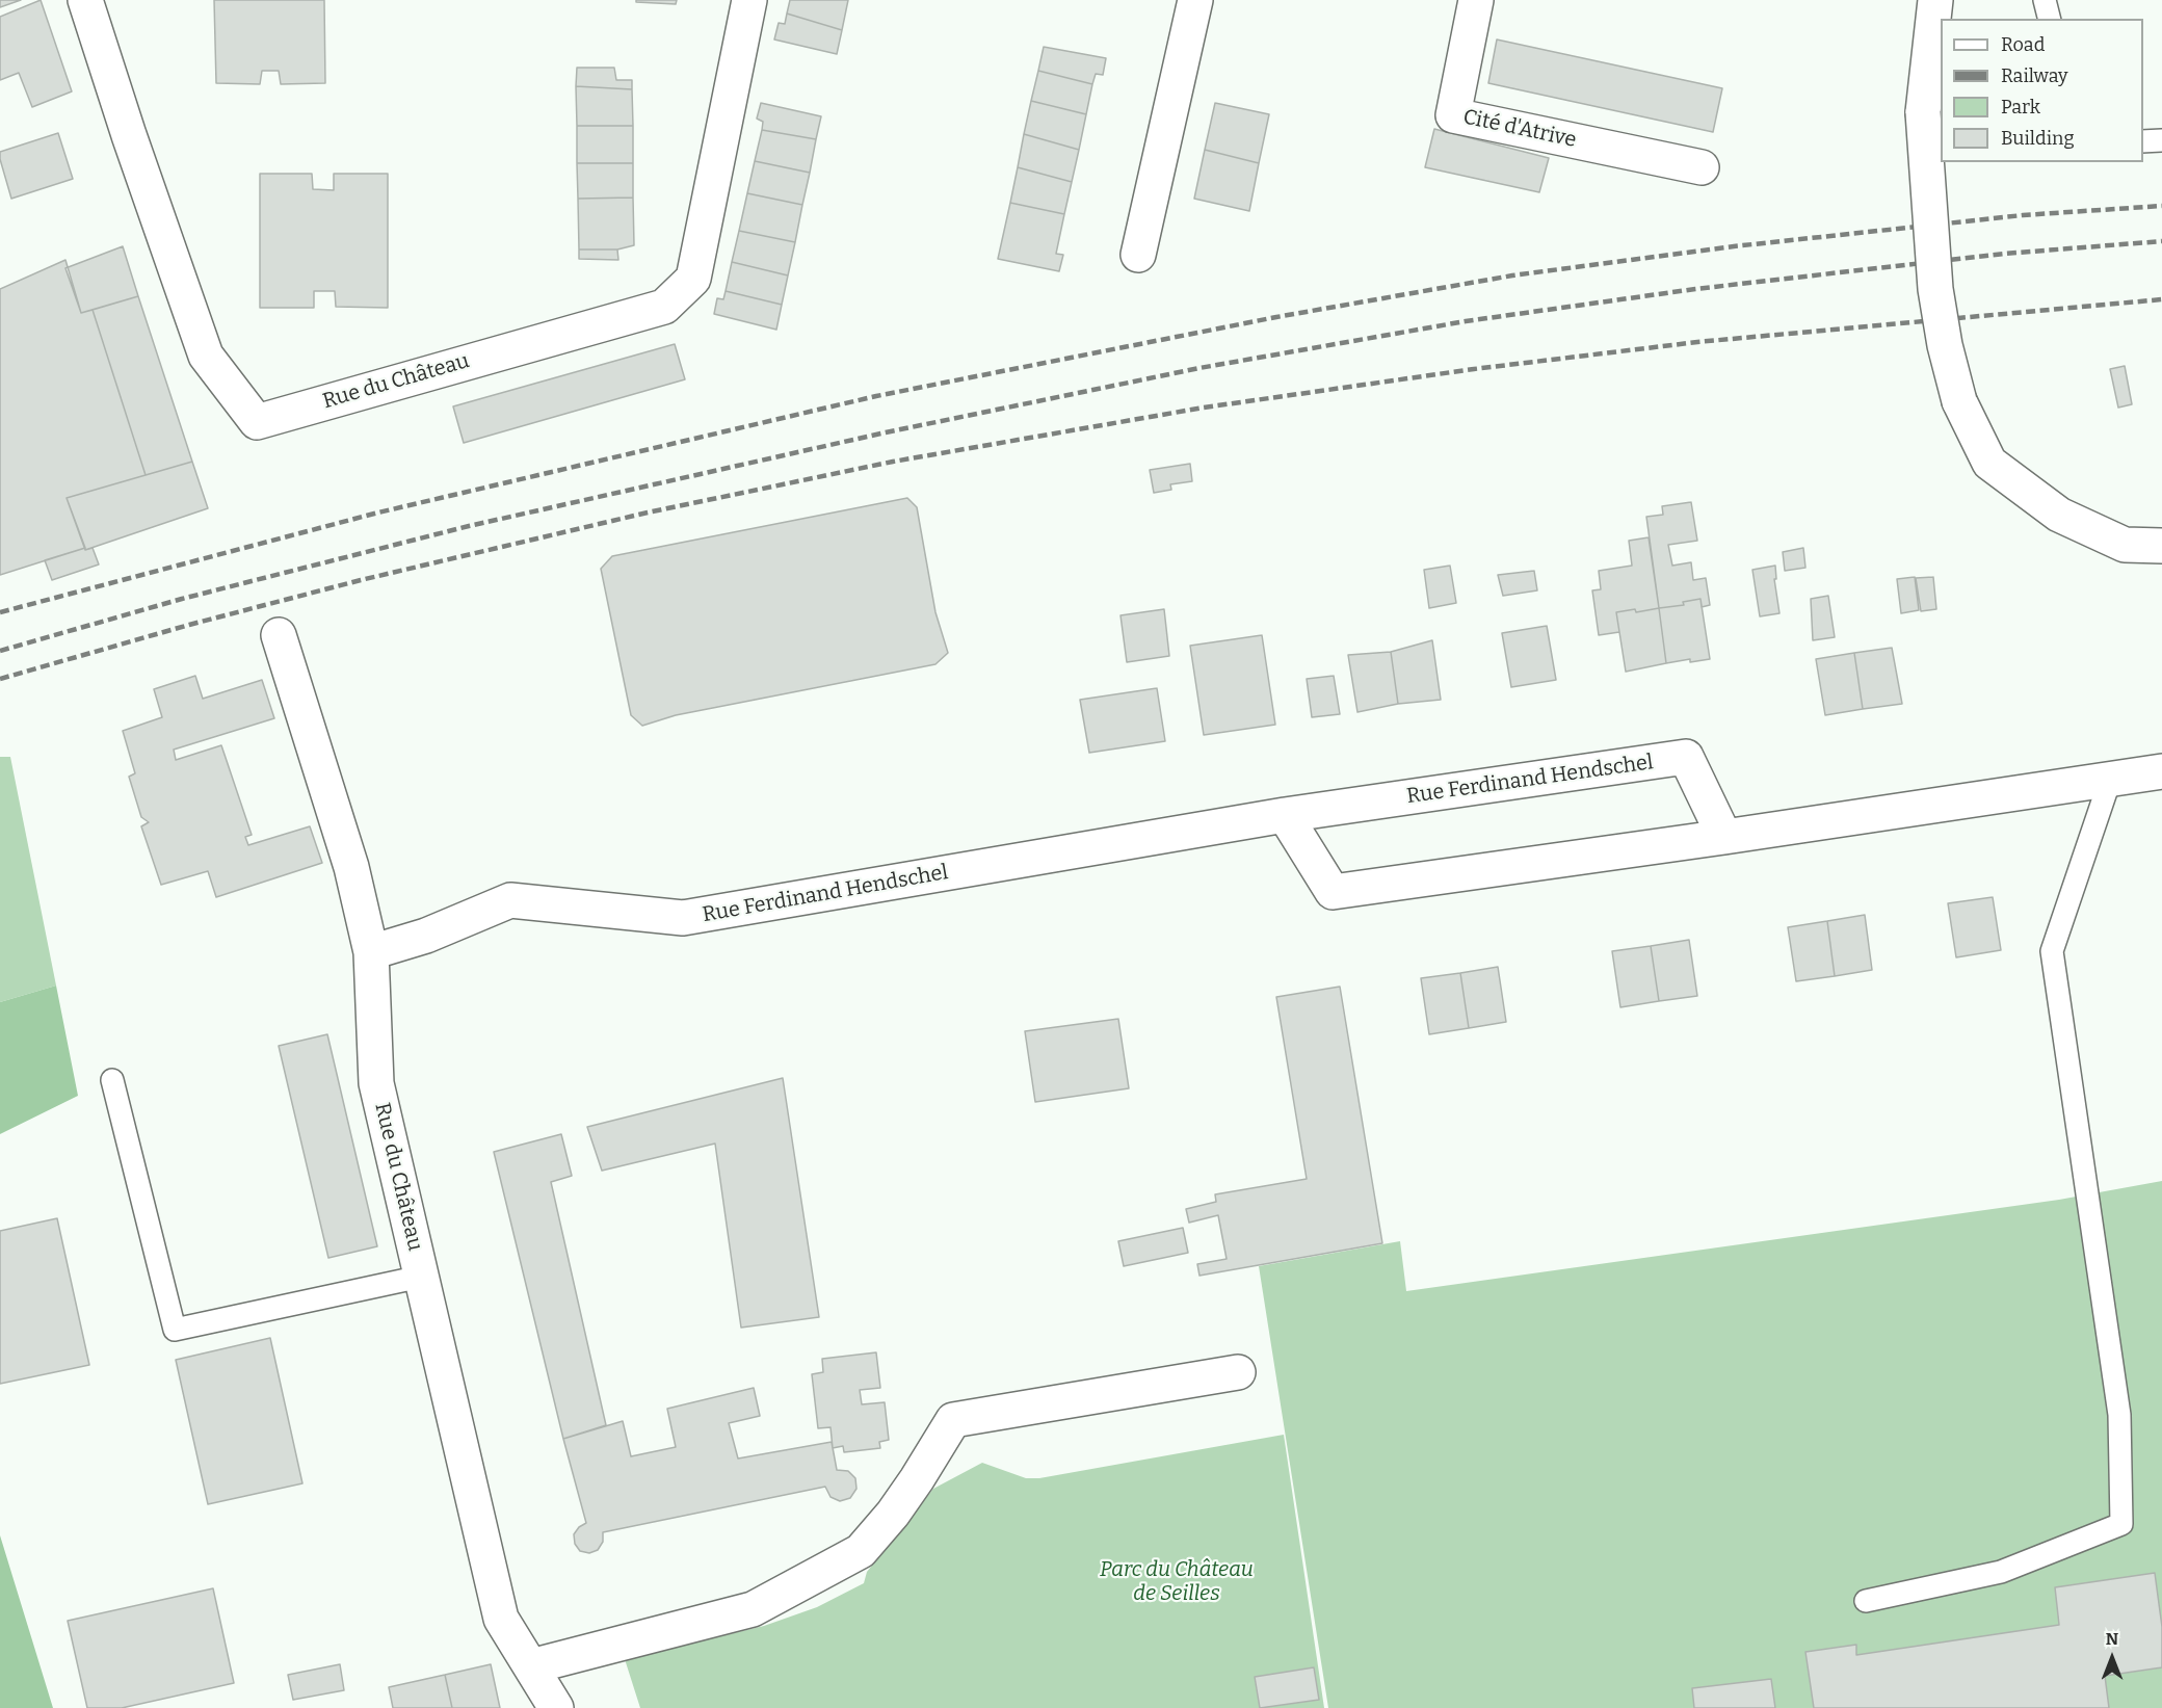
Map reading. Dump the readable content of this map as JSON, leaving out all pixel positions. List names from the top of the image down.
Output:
{
  "streets": {
    "street": ["Cité d'Atrive", "Rue du Château", "Rue Ferdinand Hendschel"]
  },
  "crossings": [
    ["Rue du Château", "Rue Ferdinand Hendschel"]
  ],
  "parks": ["Parc du Château de Seilles"],
  "legend": [
    "Road",
    "Railway",
    "Park",
    "Building"
  ],
  "north": "top"
}
